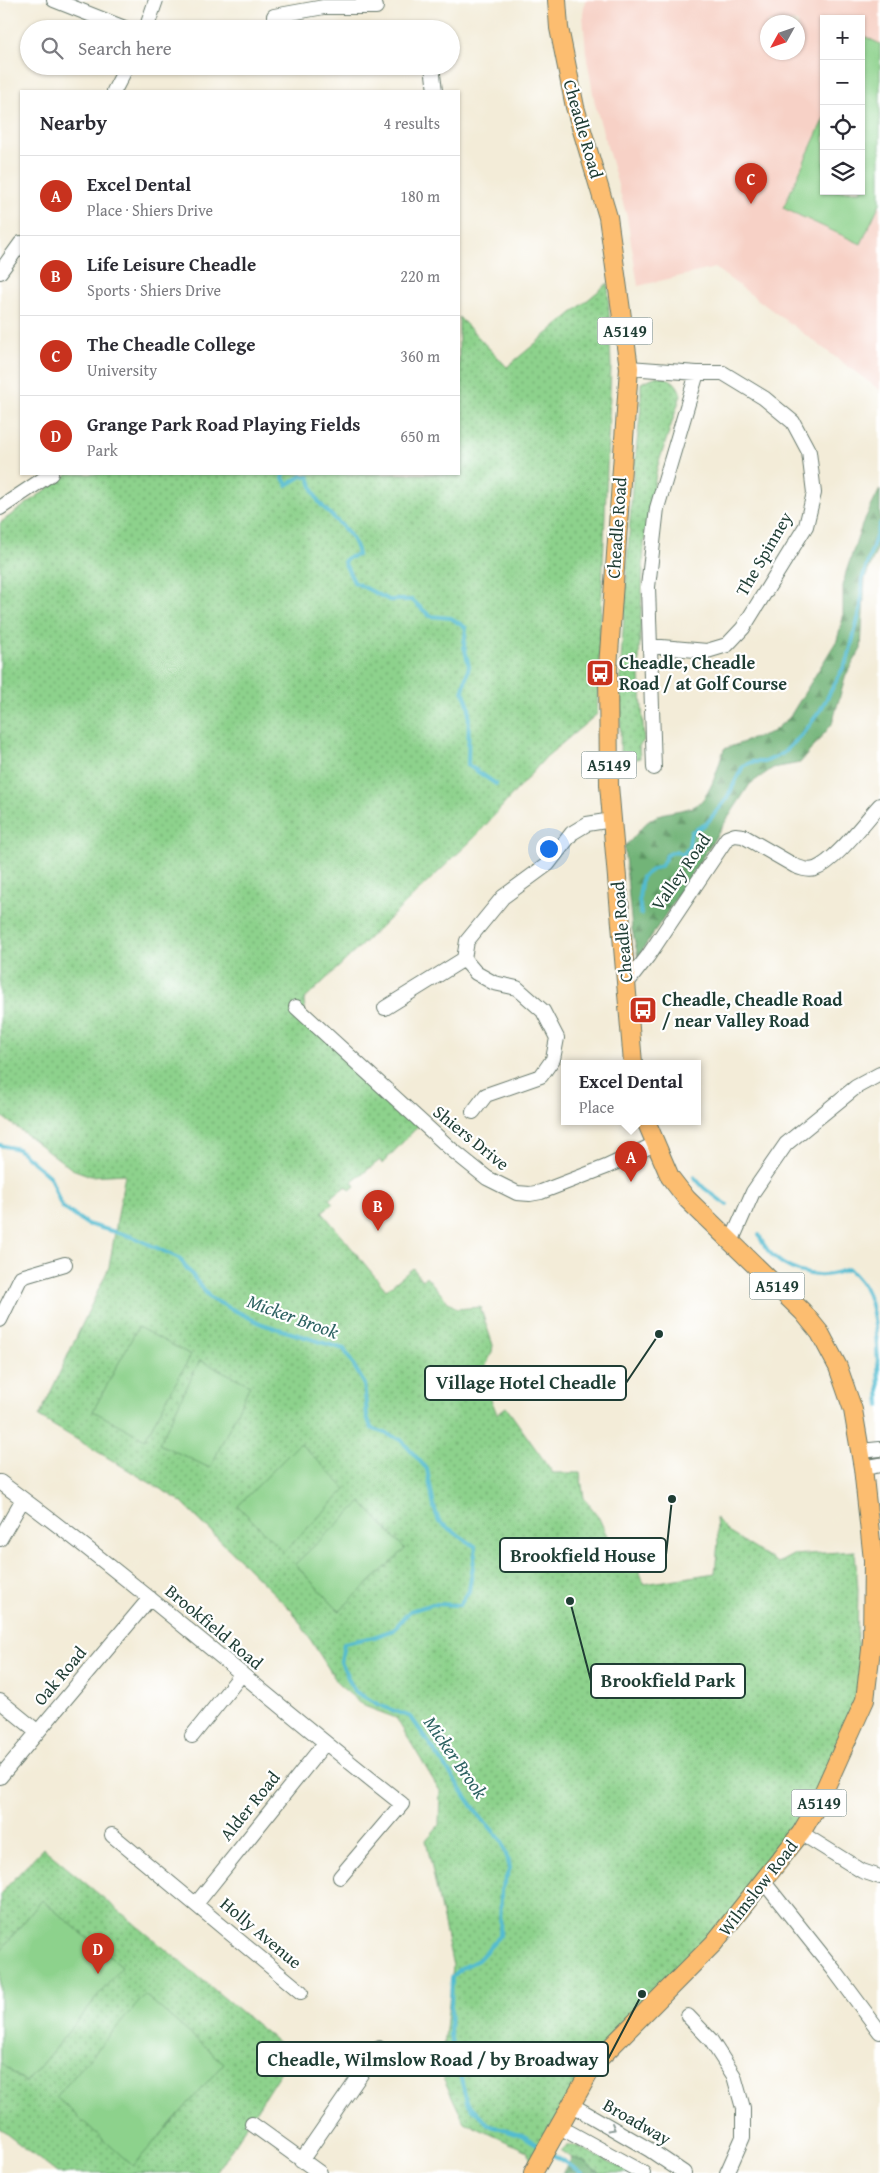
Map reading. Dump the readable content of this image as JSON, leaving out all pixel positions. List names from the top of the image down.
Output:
{
  "streets": {
    "main road": ["Cheadle Road", "A5149", "Wilmslow Road"],
    "street": [
      "The Spinney",
      "Valley Road",
      "Shiers Drive",
      "Brookfield Road",
      "Oak Road",
      "Alder Road",
      "Holly Avenue",
      "Broadway"
    ]
  },
  "crossings": [
    ["Cheadle Road", "The Spinney"],
    ["Cheadle Road", "Valley Road"],
    ["A5149", "Shiers Drive"],
    ["A5149", "Wilmslow Road"],
    ["Shiers Drive", "Wilmslow Road"],
    ["Brookfield Road", "Oak Road"],
    ["Brookfield Road", "Alder Road"],
    ["Alder Road", "Holly Avenue"],
    ["Wilmslow Road", "Broadway"]
  ],
  "water": ["Micker Brook"],
  "places": {
    "bus stop": ["Cheadle, Cheadle Road / at Golf Course", "Cheadle, Cheadle Road / near Valley Road"],
    "other": [
      "Village Hotel Cheadle",
      "Brookfield House",
      "Brookfield Park",
      "Cheadle, Wilmslow Road / by Broadway"
    ]
  },
  "north": "bottom left",
  "page": {
    "map_buttons": ["+", "−"],
    "search": "Search here",
    "heading": ["Nearby", "4 results"],
    "list": [
      {
        "mark": "A",
        "name": "Excel Dental",
        "note": "Place · Shiers Drive",
        "value": "180 m"
      },
      {
        "mark": "B",
        "name": "Life Leisure Cheadle",
        "note": "Sports · Shiers Drive",
        "value": "220 m"
      },
      {
        "mark": "C",
        "name": "The Cheadle College",
        "note": "University",
        "value": "360 m"
      },
      {
        "mark": "D",
        "name": "Grange Park Road Playing Fields",
        "note": "Park",
        "value": "650 m"
      }
    ],
    "pins": [
      "C",
      "A",
      "B",
      "D"
    ],
    "popup": ["Excel Dental", "Place"]
  }
}
